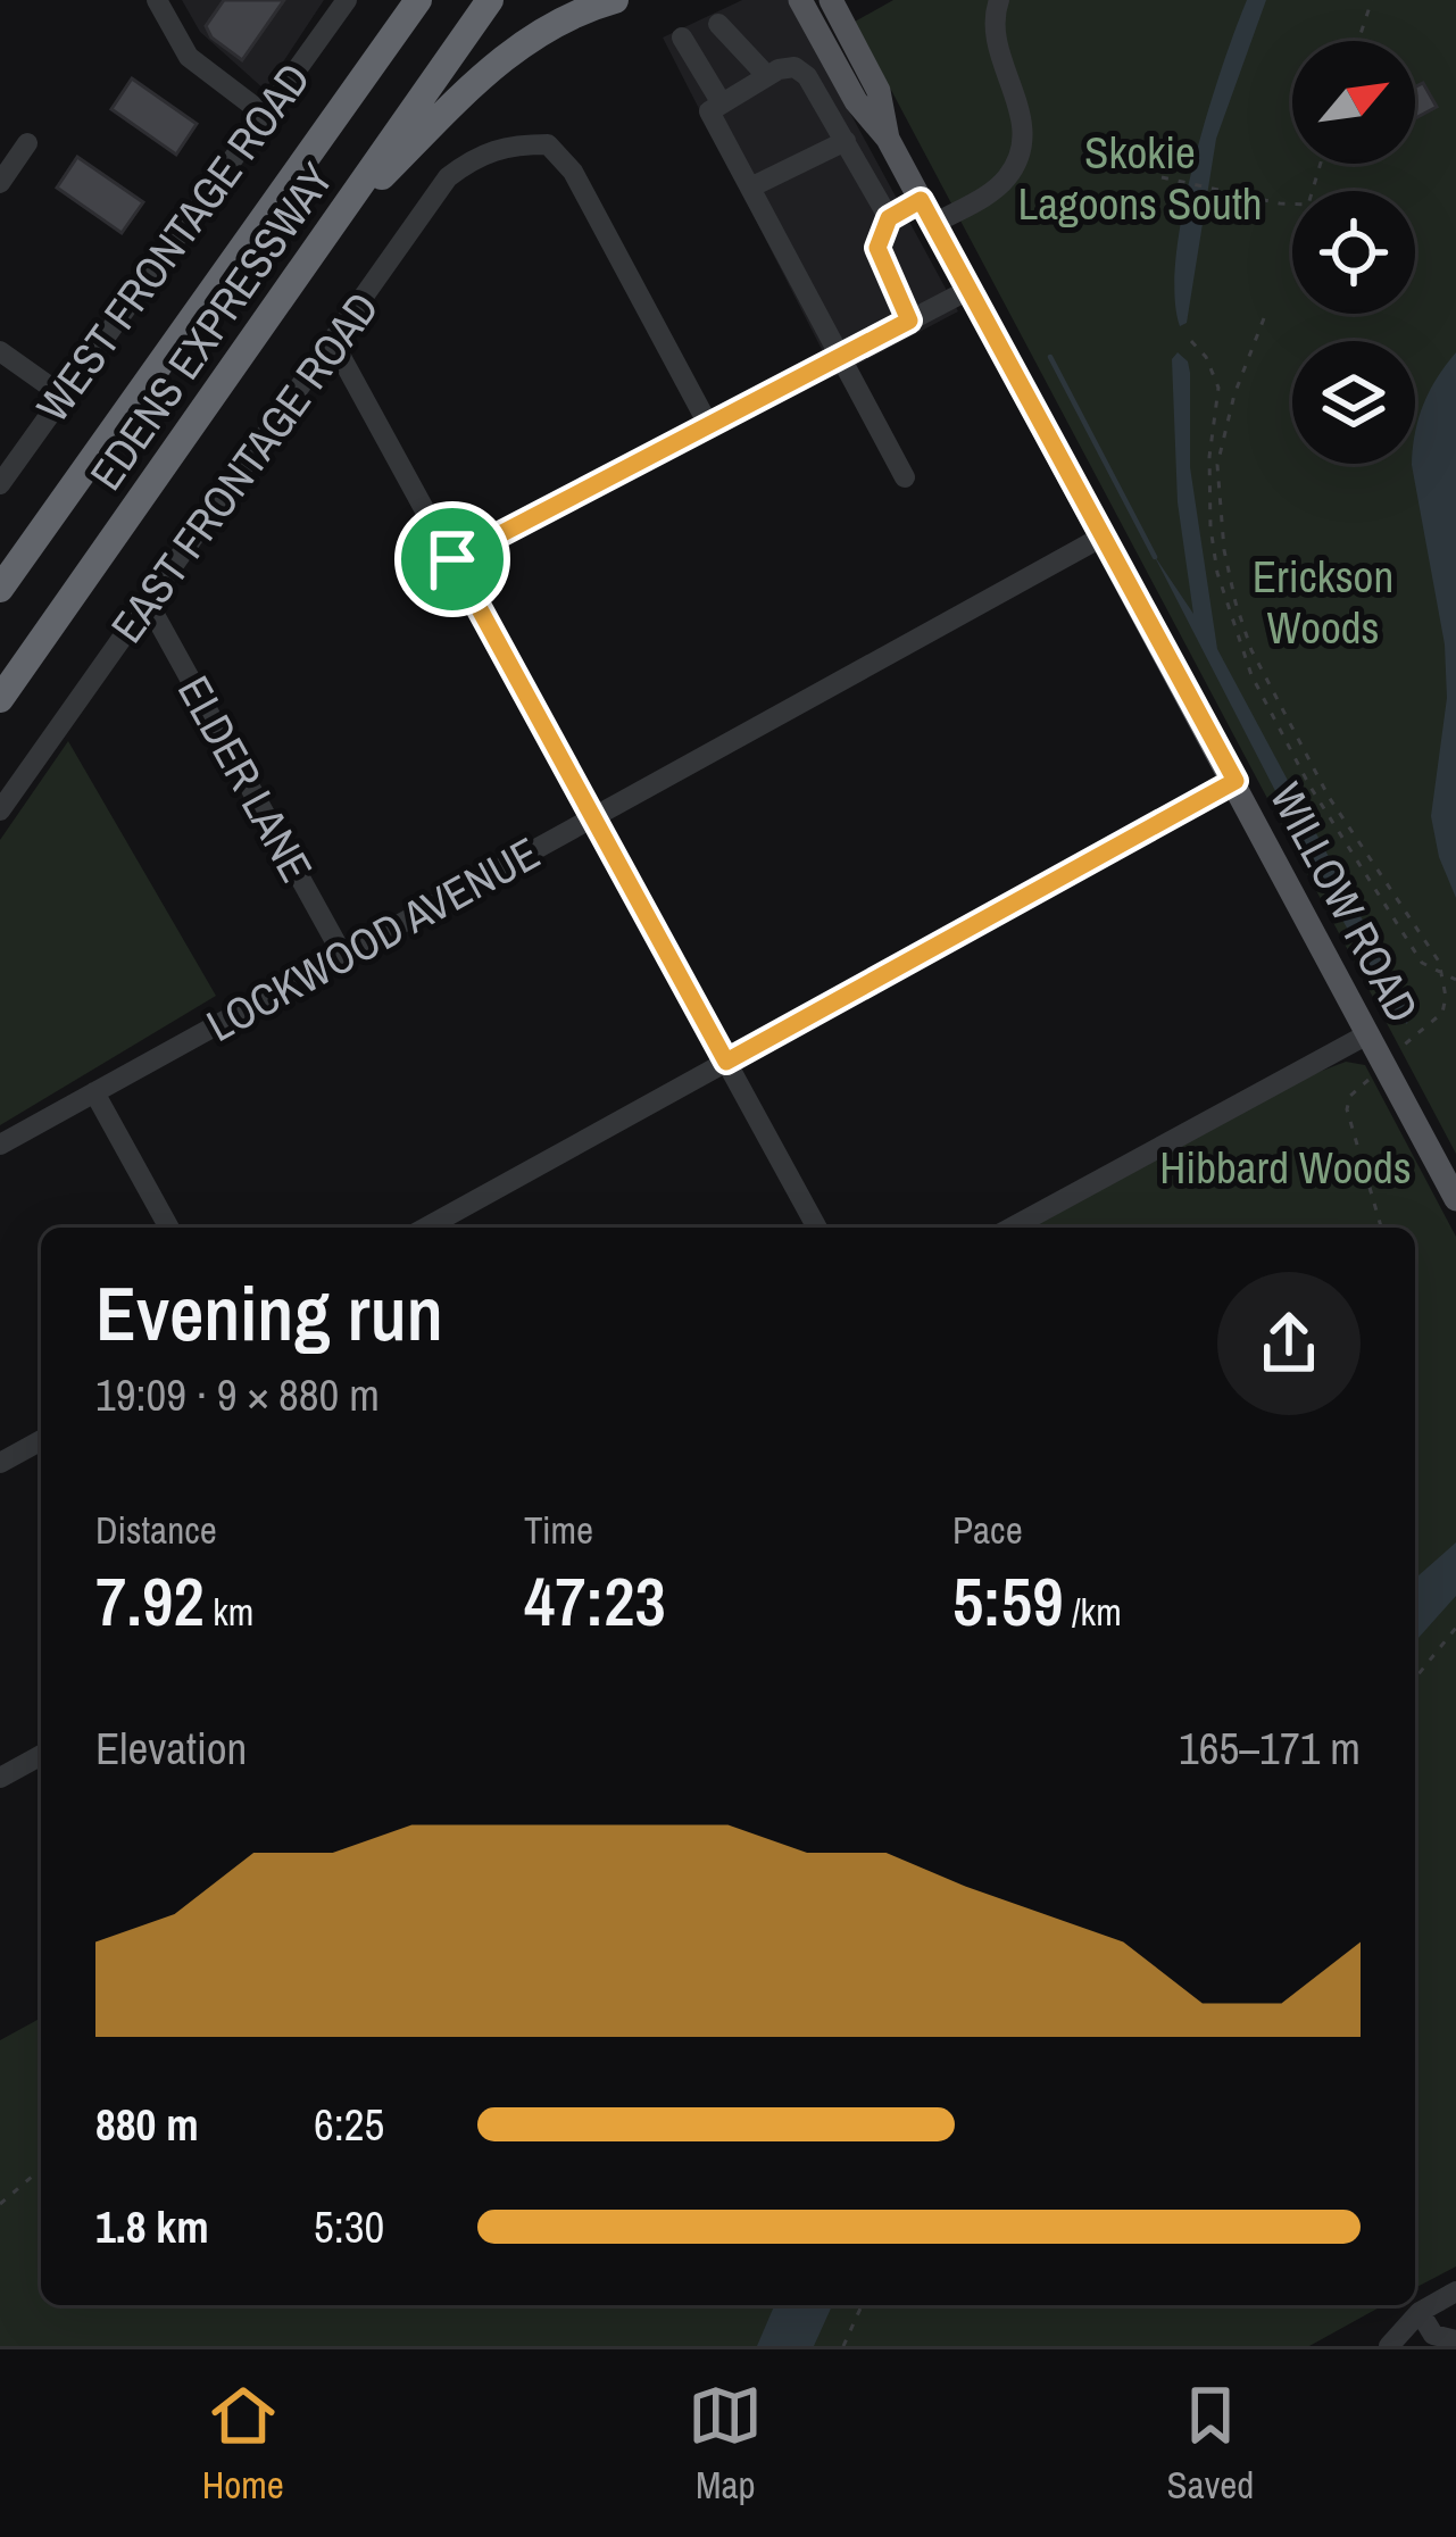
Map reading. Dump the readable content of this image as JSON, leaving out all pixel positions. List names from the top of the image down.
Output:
{
  "streets": {
    "highway": ["EDENS EXPRESSWAY"],
    "main road": ["WILLOW ROAD"],
    "street": [
      "WEST FRONTAGE ROAD",
      "EAST FRONTAGE ROAD",
      "ELDER LANE",
      "LOCKWOOD AVENUE"
    ]
  },
  "crossings": [
    ["EAST FRONTAGE ROAD", "ELDER LANE"],
    ["ELDER LANE", "LOCKWOOD AVENUE"],
    ["WILLOW ROAD", "LOCKWOOD AVENUE"]
  ],
  "parks": ["Skokie Lagoons South", "Erickson Woods", "Hibbard Woods"],
  "north": "top right",
  "page": {
    "heading": ["Evening run", "19:09 · 9 × 880 m"],
    "stats": [
      ["Distance", "7.92 km"],
      ["Time", "47:23"],
      ["Pace", "5:59 /km"]
    ],
    "chart": ["Elevation", "165–171 m"],
    "list": [
      {
        "name": "880 m",
        "note": "6:25"
      },
      {
        "name": "1.8 km",
        "note": "5:30"
      }
    ],
    "tabs": ["Home", "Map", "Saved"]
  }
}
